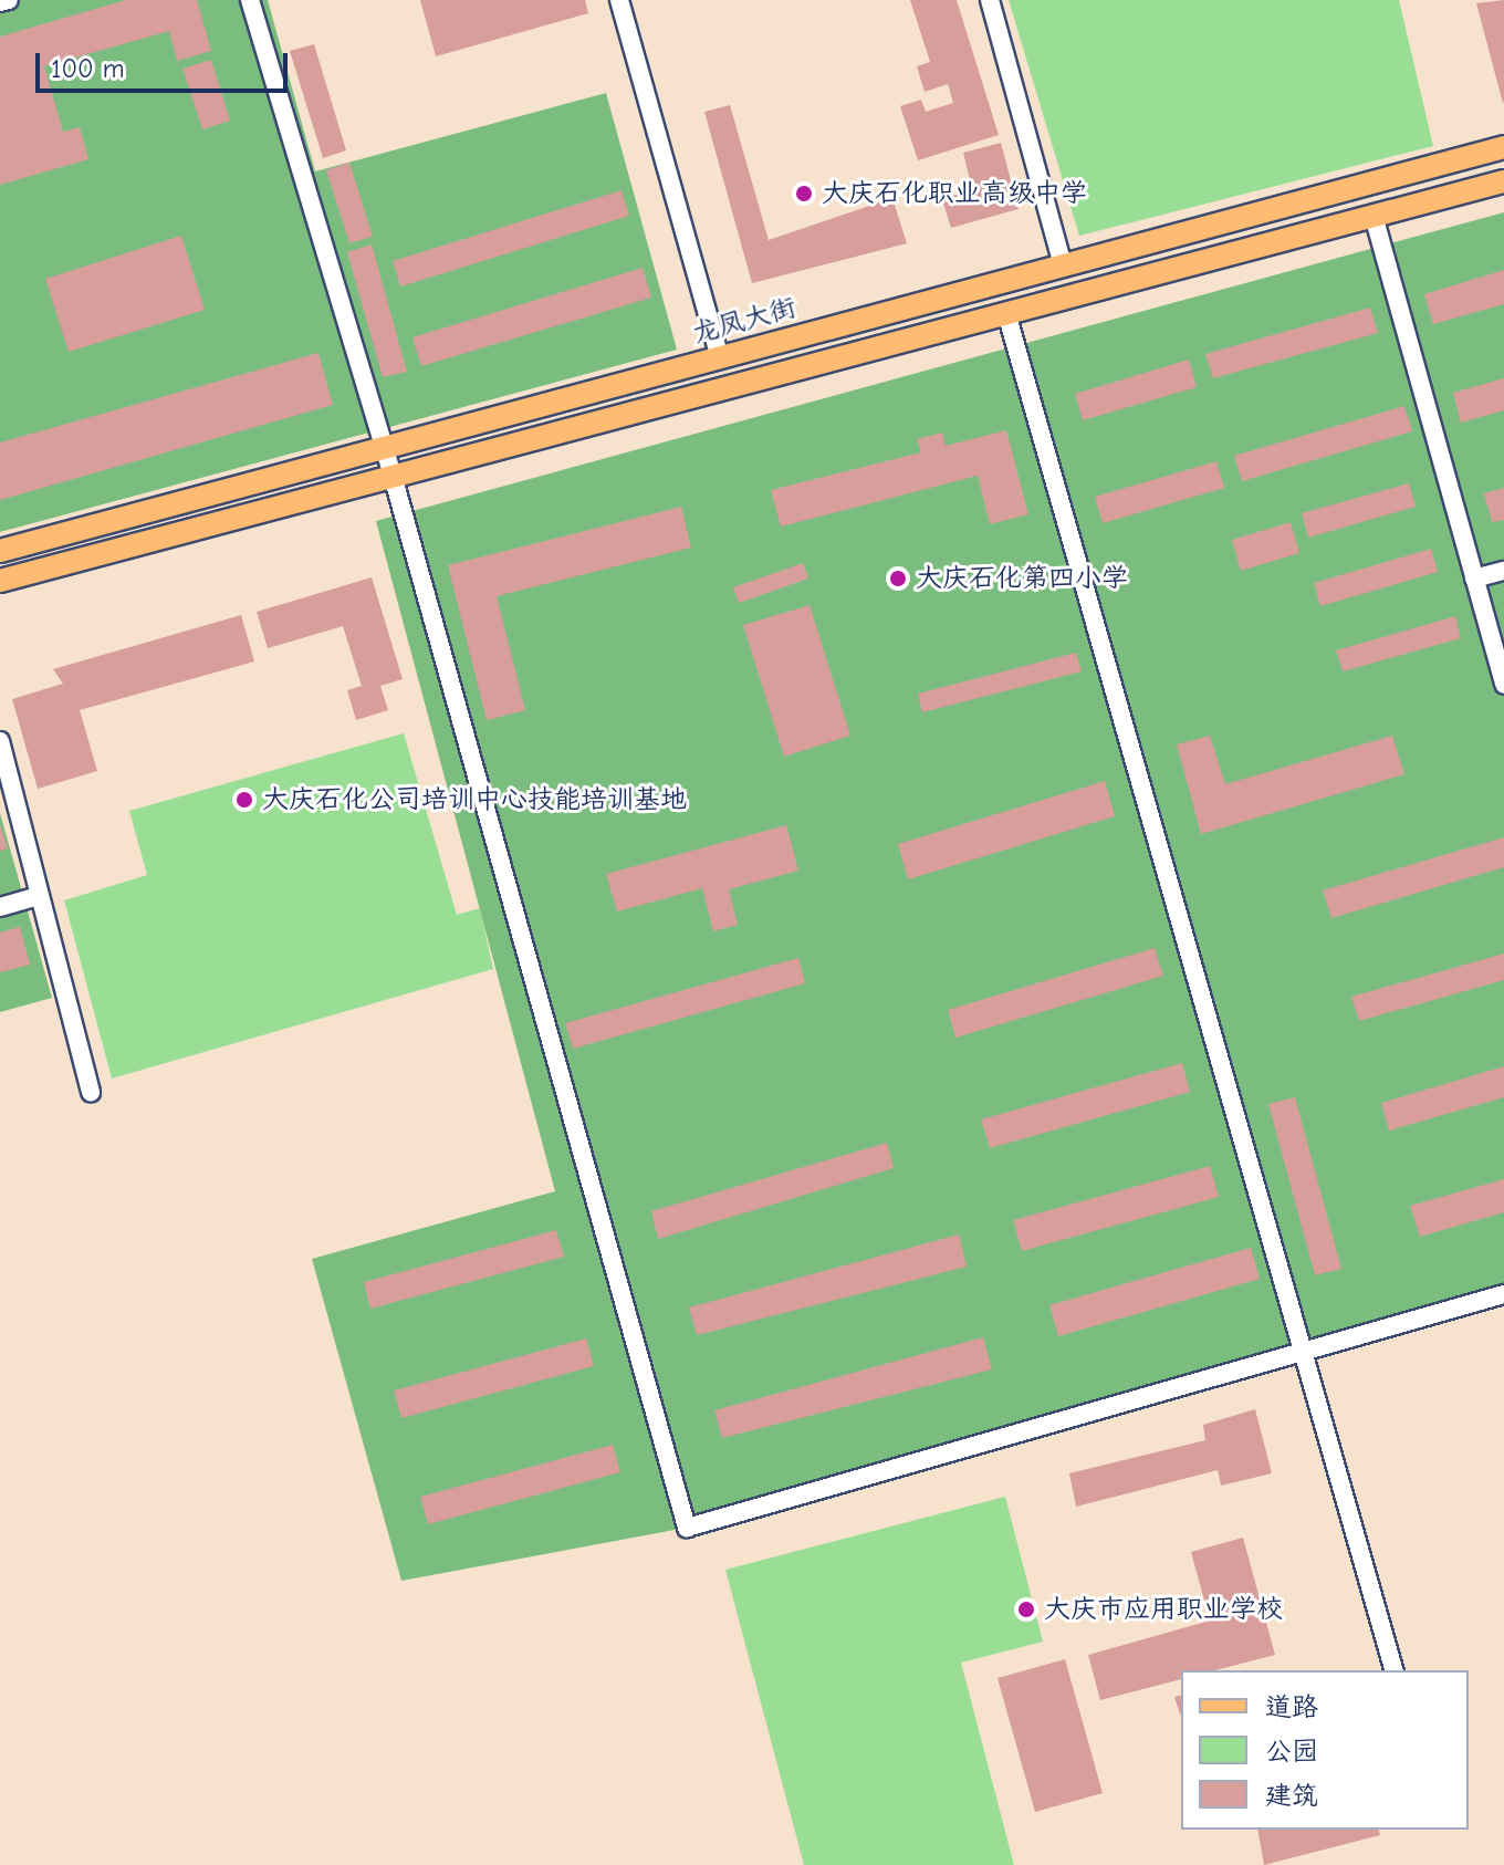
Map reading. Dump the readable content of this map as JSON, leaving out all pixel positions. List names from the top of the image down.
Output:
{
  "streets": {
    "main road": ["龙凤大街"]
  },
  "places": [
    "大庆石化职业高级中学",
    "大庆石化第四小学",
    "大庆石化公司培训中心技能培训基地",
    "大庆市应用职业学校"
  ],
  "legend": ["道路", "公园", "建筑"],
  "scale_bar": "100 m"
}
